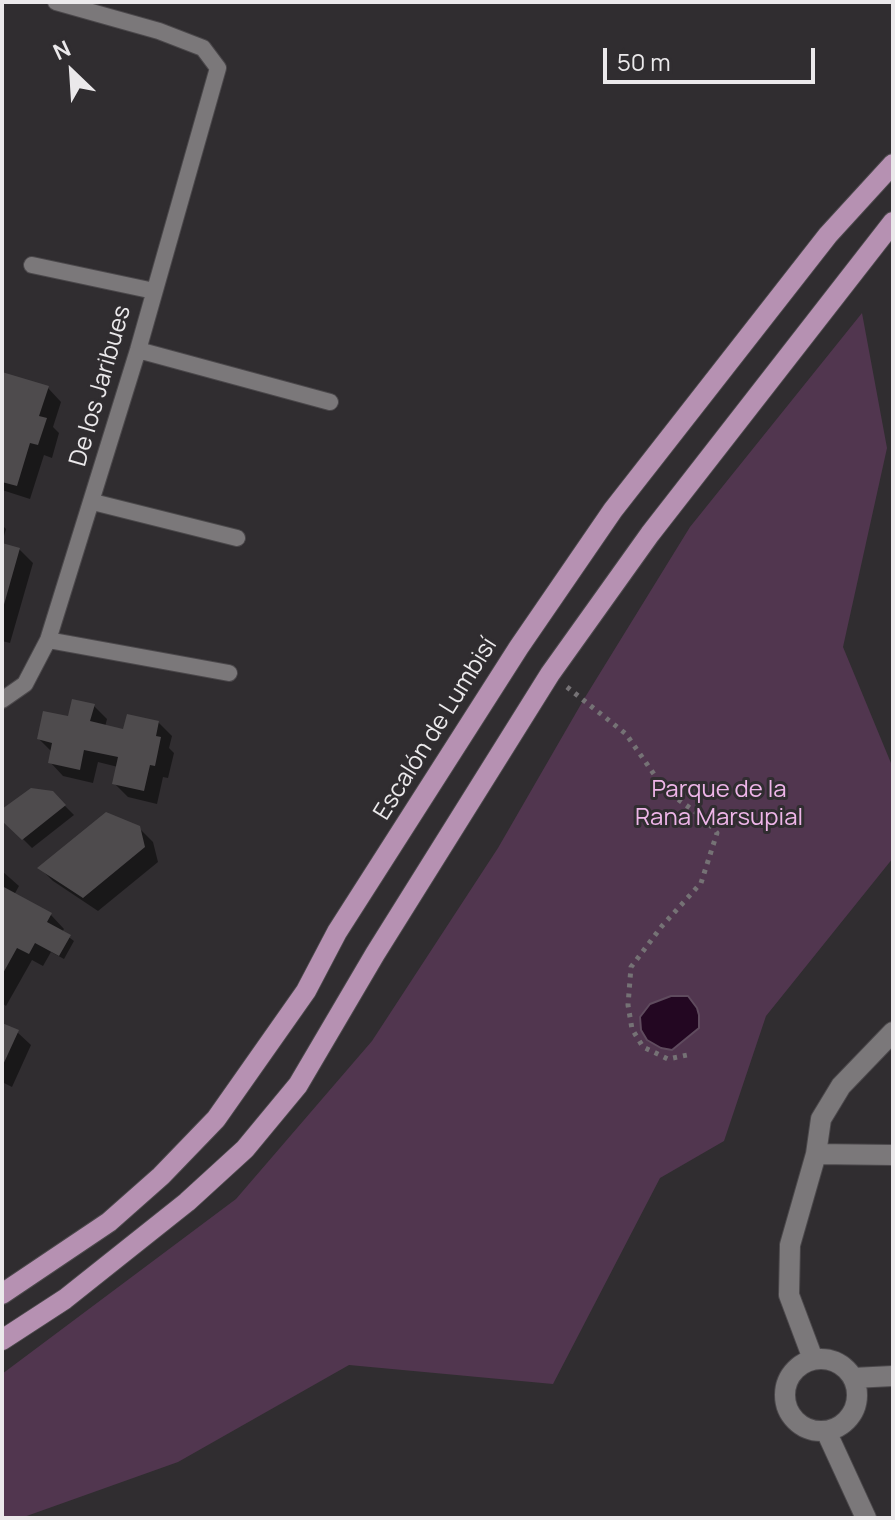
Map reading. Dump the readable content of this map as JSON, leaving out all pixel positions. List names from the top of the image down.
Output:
{
  "streets": {
    "main road": ["Escalón de Lumbisí"],
    "lane": ["De los Jaribues"]
  },
  "parks": ["Parque de la Rana Marsupial"],
  "scale_bar": "50 m",
  "north": "top left"
}
